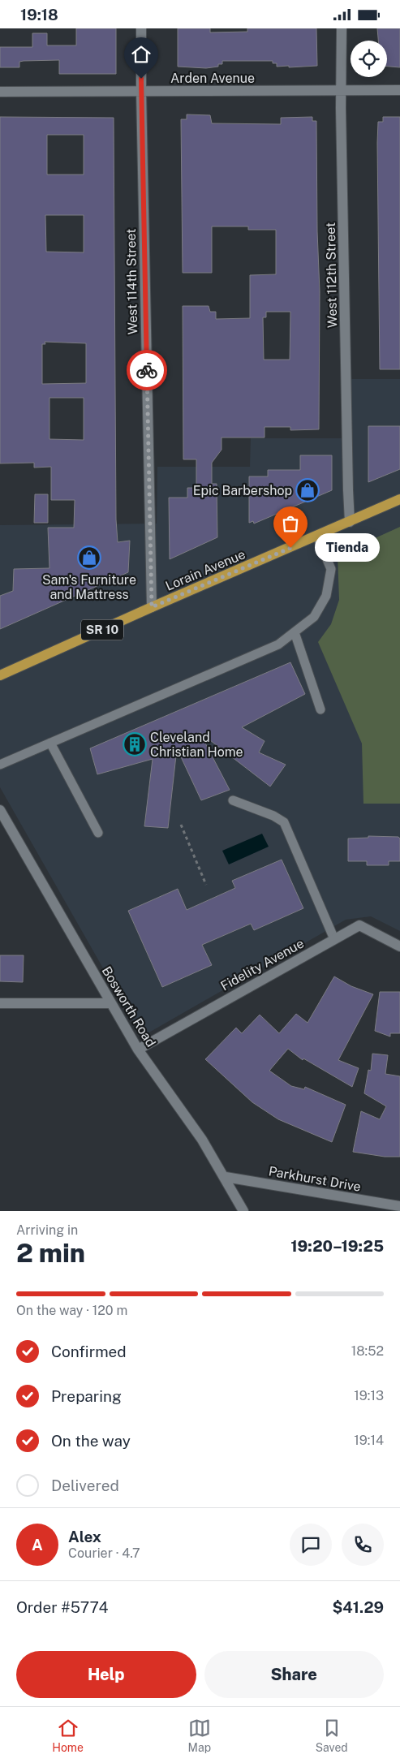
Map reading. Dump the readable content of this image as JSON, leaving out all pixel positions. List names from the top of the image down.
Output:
{
  "streets": {
    "main road": ["Lorain Avenue", "SR 10"],
    "street": [
      "Arden Avenue",
      "West 112th Street",
      "West 114th Street",
      "Fidelity Avenue",
      "Bosworth Road",
      "Parkhurst Drive"
    ]
  },
  "crossings": [
    ["Arden Avenue", "West 112th Street"],
    ["Arden Avenue", "West 114th Street"],
    ["West 112th Street", "Lorain Avenue"],
    ["West 114th Street", "Lorain Avenue"],
    ["Fidelity Avenue", "Bosworth Road"],
    ["Bosworth Road", "Parkhurst Drive"]
  ],
  "places": {
    "shop": ["Epic Barbershop", "Sam's Furniture and Mattress"],
    "other": ["Tienda"],
    "building": ["Cleveland Christian Home"]
  },
  "page": {
    "status": "19:18",
    "bubble": "Tienda",
    "heading": ["2 min", "Arriving in", "19:20–19:25"],
    "panel": [
      "Alex",
      "Courier · 4.7",
      "Order #5774",
      "$41.29"
    ],
    "bar": "On the way · 120 m",
    "list": [
      ["Confirmed", "18:52"],
      ["Preparing", "19:13"],
      ["On the way", "19:14"],
      "Delivered"
    ],
    "round": "A",
    "buttons": ["Help", "Share"],
    "tabs": ["Home", "Map", "Saved"]
  }
}
